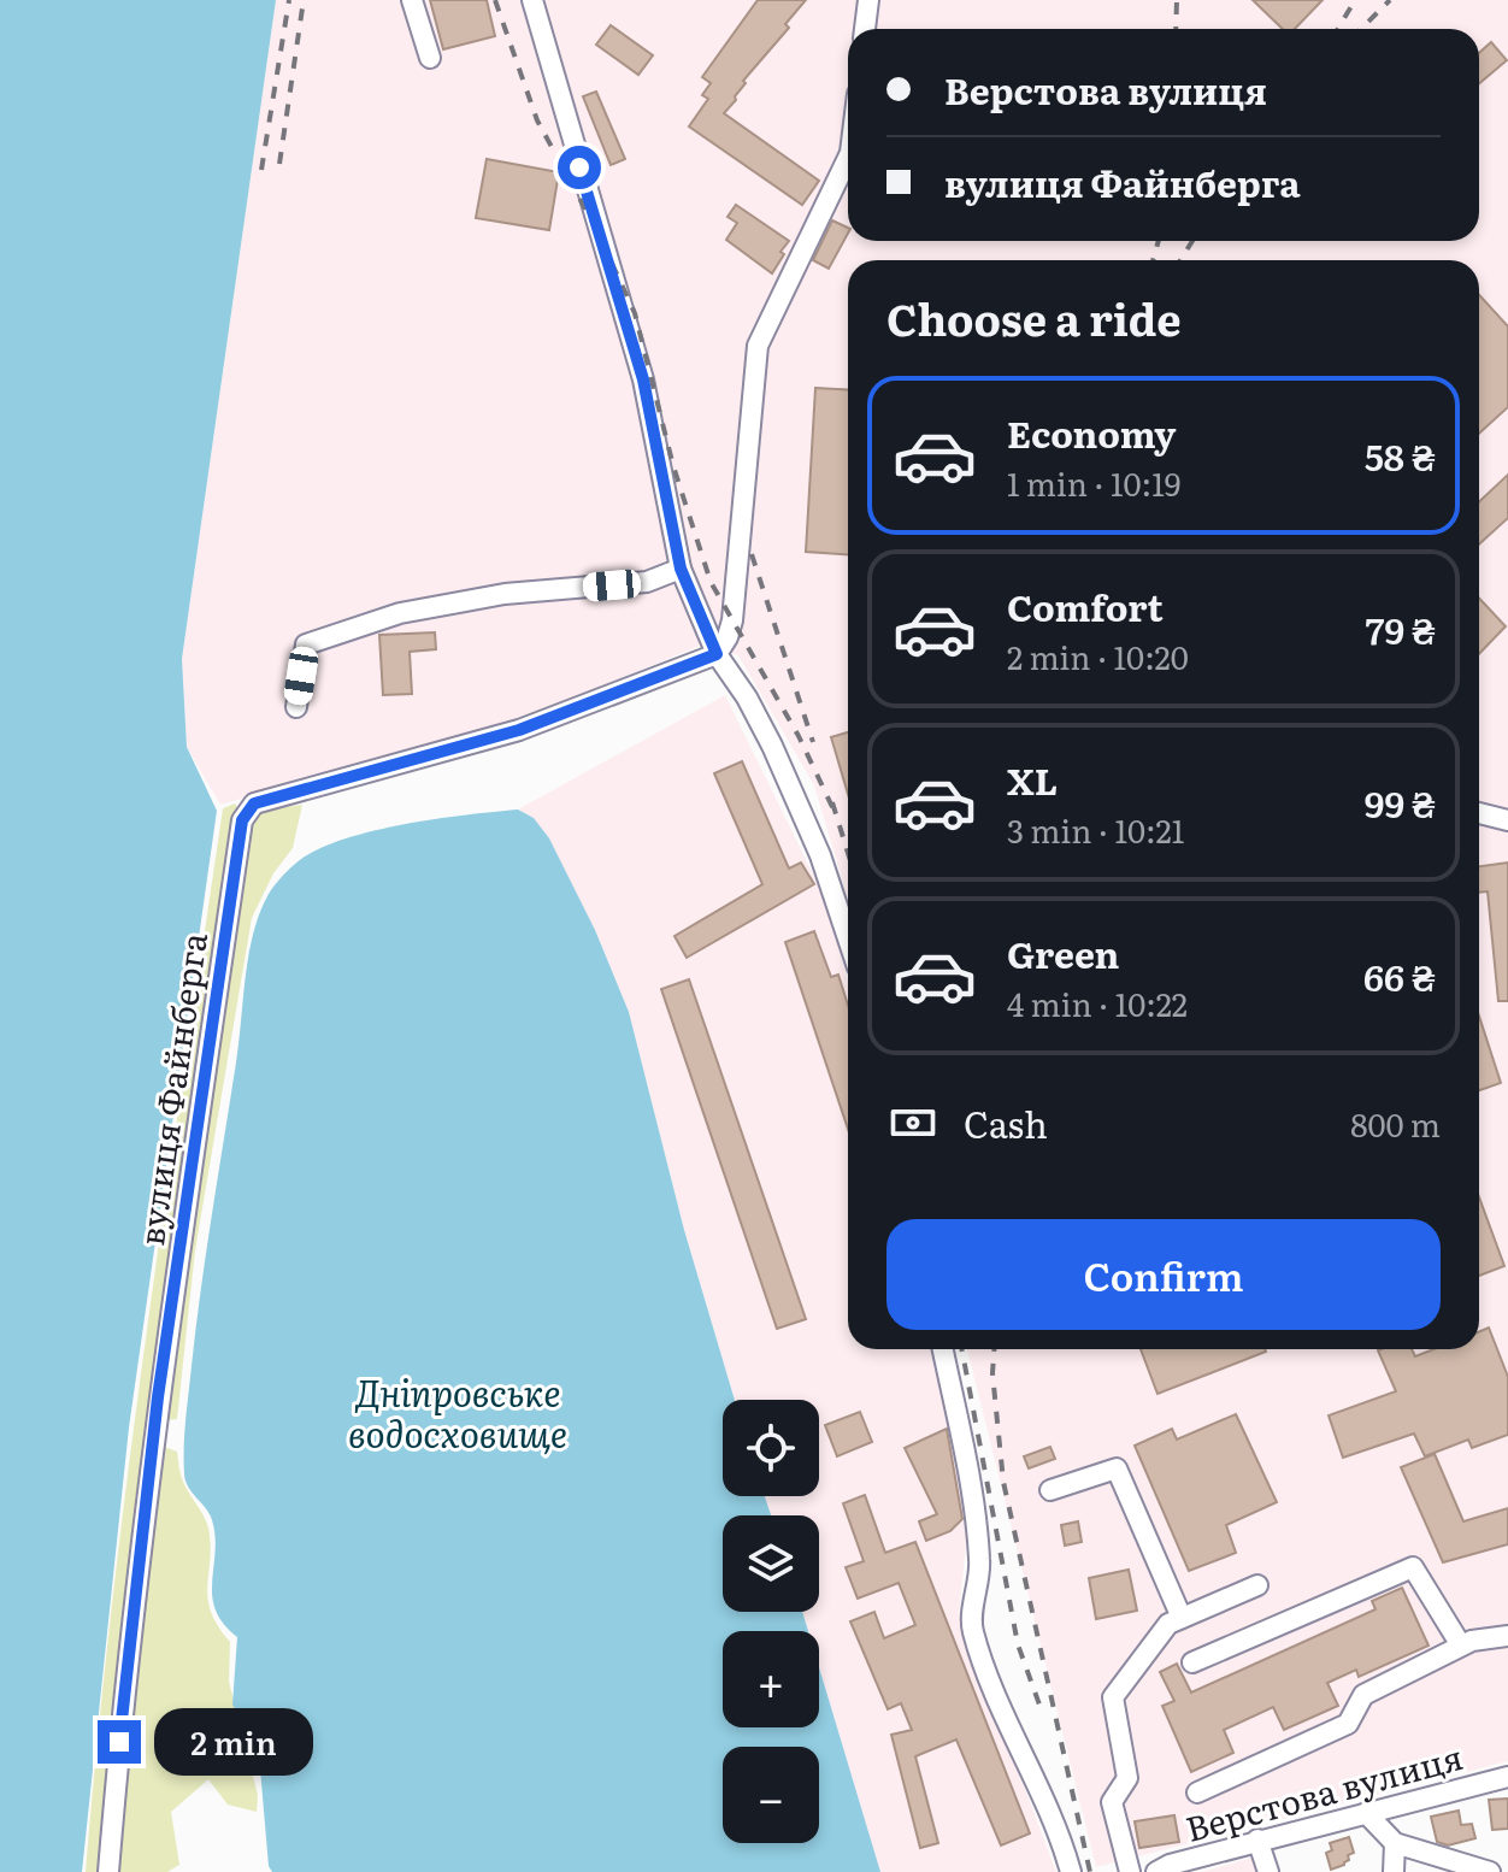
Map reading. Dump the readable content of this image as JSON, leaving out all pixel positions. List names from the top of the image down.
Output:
{
  "streets": {
    "street": ["вулиця Файнберга", "Верстова вулиця"]
  },
  "water": ["Дніпровське водосховище"],
  "page": {
    "banner": ["Верстова вулиця", "вулиця Файнберга"],
    "heading": "Choose a ride",
    "list": [
      {
        "name": "Economy",
        "note": "1 min · 10:19",
        "value": "58 ₴"
      },
      {
        "name": "Comfort",
        "note": "2 min · 10:20",
        "value": "79 ₴"
      },
      {
        "name": "XL",
        "note": "3 min · 10:21",
        "value": "99 ₴"
      },
      {
        "name": "Green",
        "note": "4 min · 10:22",
        "value": "66 ₴"
      }
    ],
    "pay": ["Cash", "800 m"],
    "buttons": "Confirm",
    "map_buttons": ["+", "−"],
    "bubble": "2 min"
  }
}
